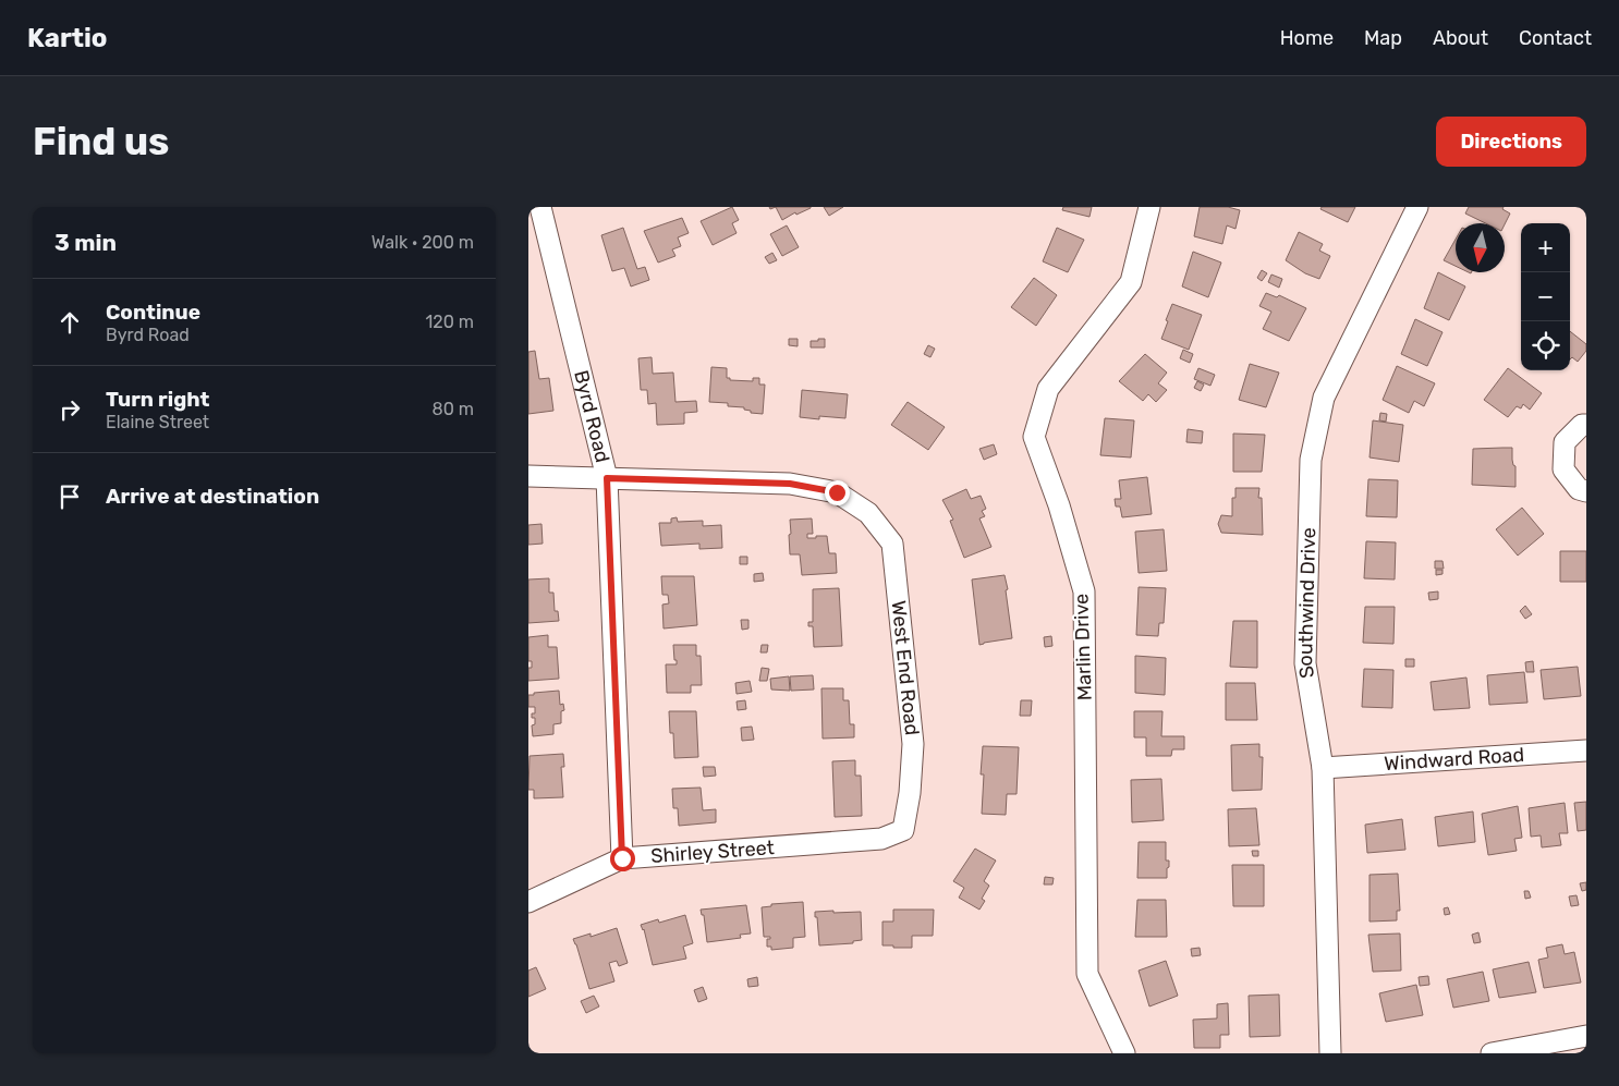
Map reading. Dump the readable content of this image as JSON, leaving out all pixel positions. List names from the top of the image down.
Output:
{
  "streets": {
    "street": [
      "Byrd Road",
      "Southwind Drive",
      "Marlin Drive",
      "West End Road",
      "Windward Road",
      "Shirley Street"
    ]
  },
  "crossings": [
    ["Byrd Road", "West End Road"],
    ["Byrd Road", "Shirley Street"],
    ["Southwind Drive", "Windward Road"],
    ["West End Road", "Shirley Street"]
  ],
  "north": "bottom",
  "page": {
    "header": "Kartio",
    "nav": [
      "Home",
      "Map",
      "About",
      "Contact"
    ],
    "buttons": "Directions",
    "title": "Find us",
    "heading": ["3 min", "Walk · 200 m"],
    "map_buttons": ["+", "−"],
    "list": [
      ["Continue", "Byrd Road", "120 m"],
      ["Turn right", "Elaine Street", "80 m"],
      "Arrive at destination"
    ]
  }
}
